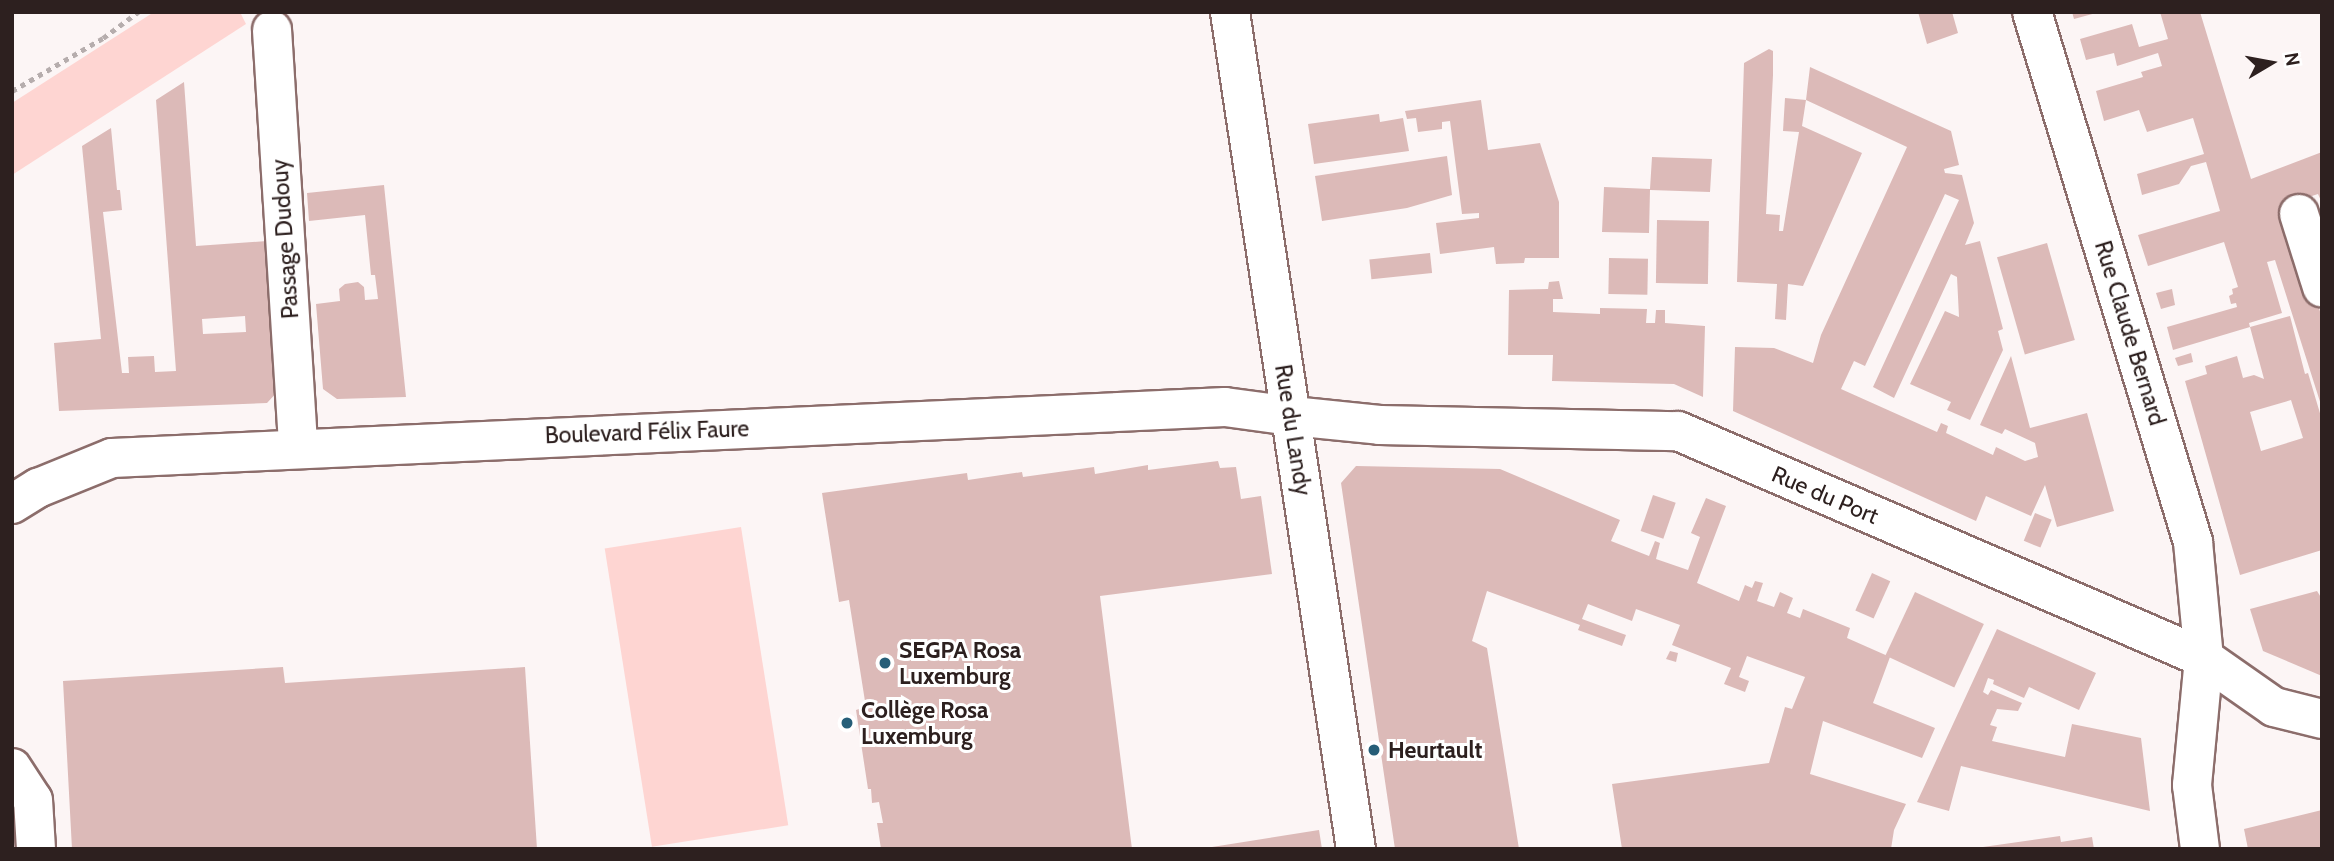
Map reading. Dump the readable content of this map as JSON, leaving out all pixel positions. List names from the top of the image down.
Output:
{
  "streets": {
    "street": [
      "Passage Dudouy",
      "Rue Claude Bernard",
      "Rue du Landy",
      "Boulevard Félix Faure",
      "Rue du Port"
    ]
  },
  "crossings": [
    ["Passage Dudouy", "Boulevard Félix Faure"],
    ["Rue Claude Bernard", "Rue du Port"],
    ["Rue du Landy", "Boulevard Félix Faure"],
    ["Rue du Landy", "Rue du Port"],
    ["Boulevard Félix Faure", "Rue du Port"]
  ],
  "places": ["SEGPA Rosa Luxemburg", "Collège Rosa Luxemburg", "Heurtault"],
  "north": "right"
}
